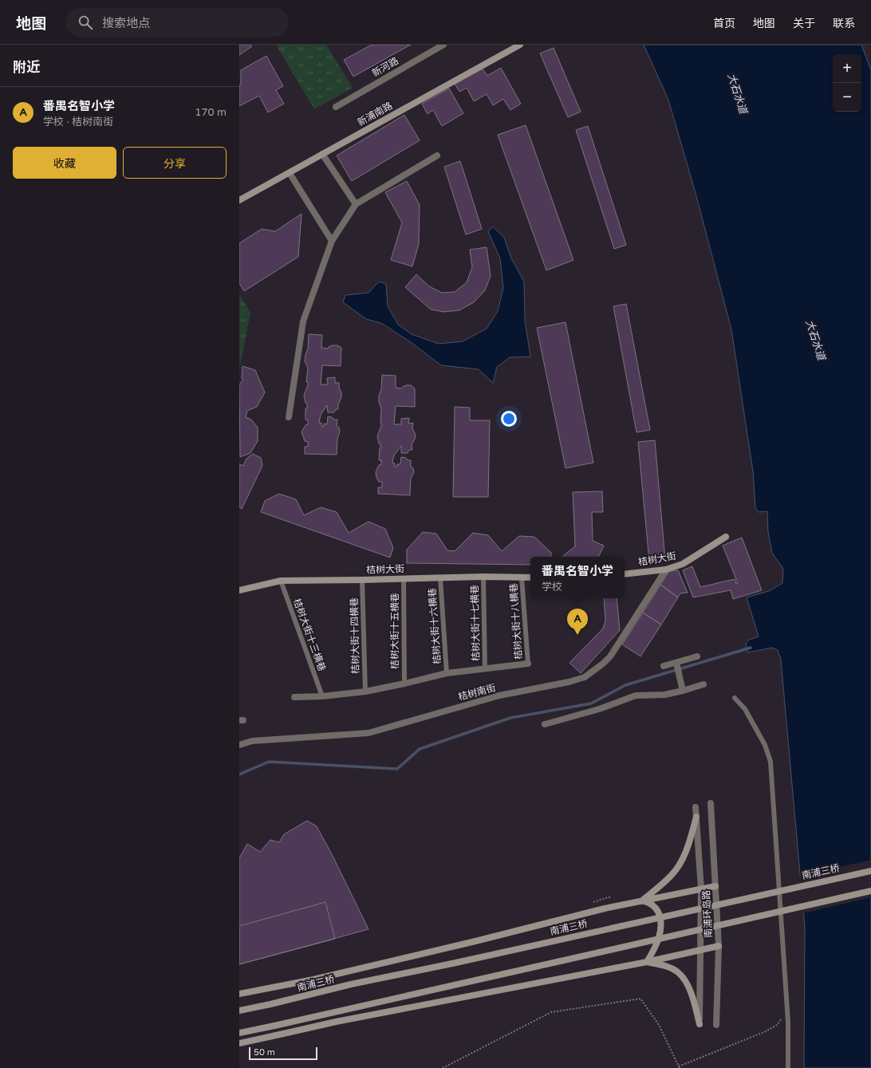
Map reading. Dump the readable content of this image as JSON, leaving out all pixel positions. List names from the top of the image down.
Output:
{
  "streets": {
    "main road": ["新浦南路", "桔树大街", "南浦三桥"],
    "street": ["新河路", "桔树南街", "南浦环岛路"],
    "lane": [
      "桔树大街十八横巷",
      "桔树大街十七横巷",
      "桔树大街十六横巷",
      "桔树大街十五横巷",
      "桔树大街十三横巷",
      "桔树大街十四横巷"
    ]
  },
  "crossings": [
    ["桔树大街", "桔树大街十八横巷"],
    ["桔树大街", "桔树大街十七横巷"],
    ["桔树大街", "桔树大街十六横巷"],
    ["桔树大街", "桔树大街十五横巷"],
    ["桔树大街", "桔树大街十三横巷"],
    ["桔树大街", "桔树大街十四横巷"],
    ["桔树大街", "桔树南街"]
  ],
  "water": ["大石水道"],
  "scale_bar": "50 m",
  "page": {
    "header": "地图",
    "search": "搜索地点",
    "nav": [
      "首页",
      "地图",
      "关于",
      "联系"
    ],
    "heading": "附近",
    "map_buttons": ["+", "−"],
    "list": [
      {
        "mark": "A",
        "name": "番禺名智小学",
        "note": "学校 · 桔树南街",
        "value": "170 m"
      }
    ],
    "buttons": ["收藏", "分享"],
    "popup": ["番禺名智小学", "学校"],
    "pins": "A",
    "scale": "50 m"
  }
}
